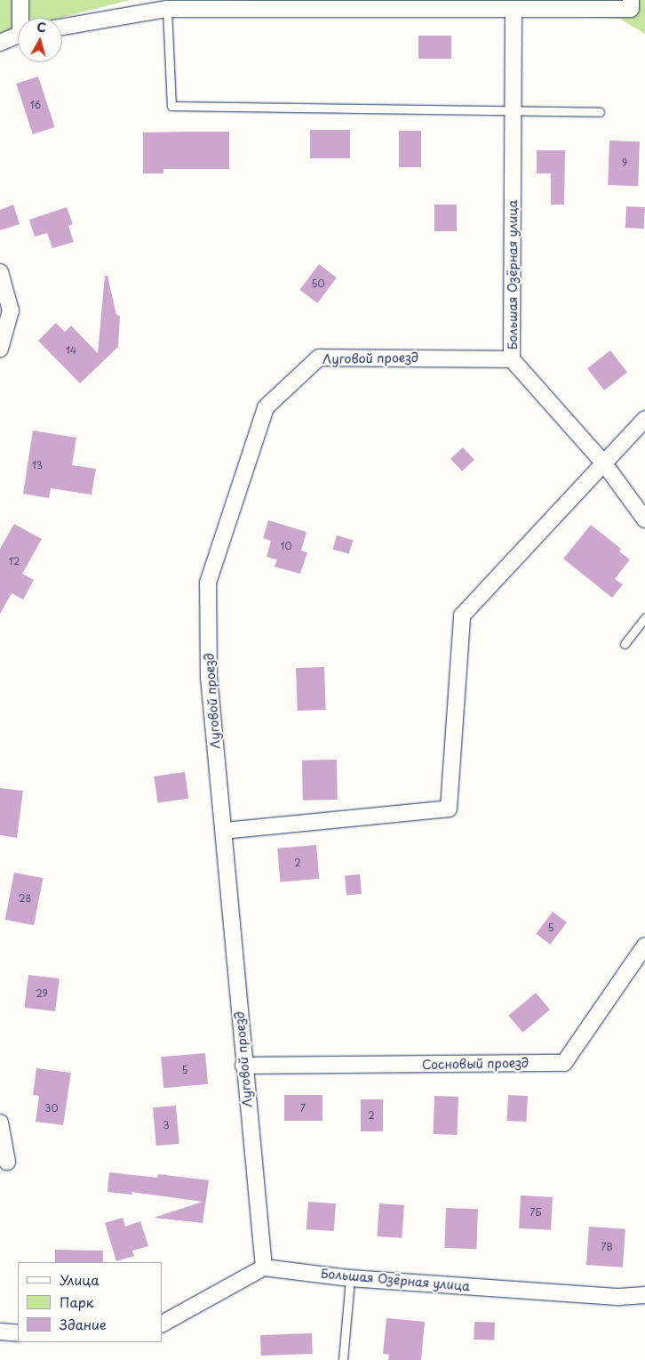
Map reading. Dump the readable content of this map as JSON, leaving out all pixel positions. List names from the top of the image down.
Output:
{
  "streets": {
    "street": ["Большая Озёрная улица", "Луговой проезд", "Сосновый проезд"]
  },
  "crossings": [
    ["Большая Озёрная улица", "Луговой проезд"],
    ["Луговой проезд", "Сосновый проезд"]
  ],
  "house_numbers": [
    "16",
    "9",
    "50",
    "14",
    "13",
    "10",
    "12",
    "2",
    "28",
    "5",
    "29",
    "5",
    "30",
    "7",
    "2",
    "3",
    "7Б",
    "7В"
  ],
  "legend": ["Улица", "Парк", "Здание"],
  "north": "top"
}
